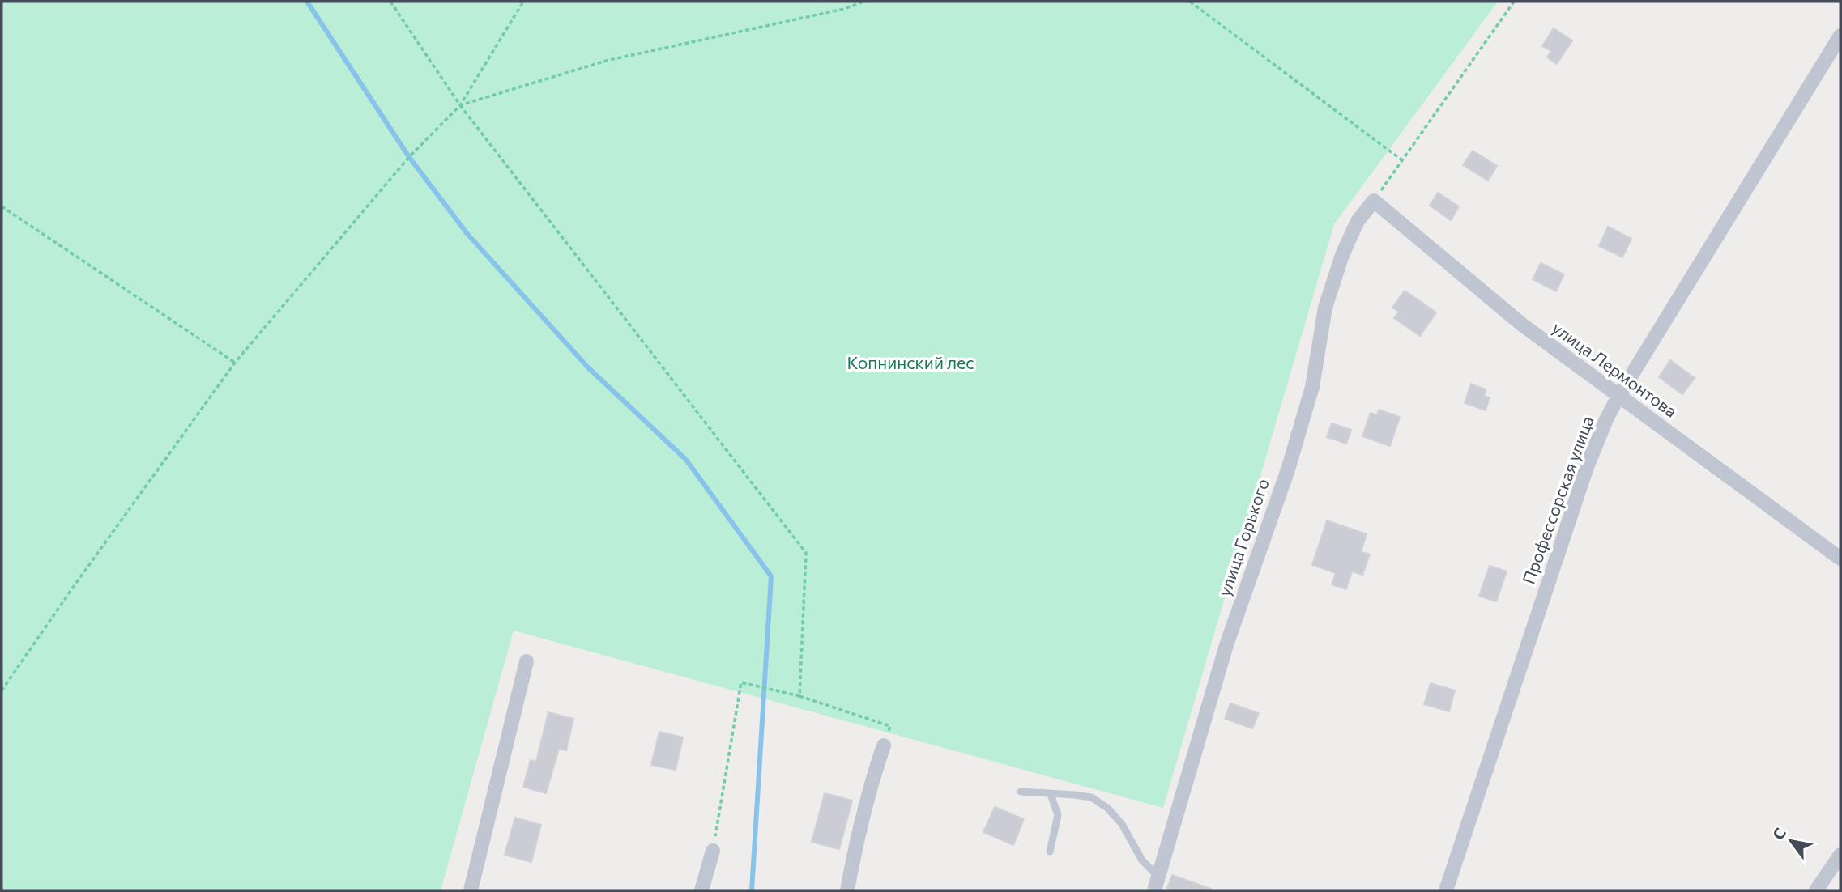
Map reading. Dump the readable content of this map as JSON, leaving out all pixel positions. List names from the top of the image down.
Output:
{
  "streets": {
    "street": ["улица Лермонтова", "Профессорская улица", "улица Горького"]
  },
  "crossings": [
    ["улица Лермонтова", "Профессорская улица"],
    ["улица Лермонтова", "улица Горького"]
  ],
  "parks": ["Копнинский лес"],
  "north": "top left"
}
